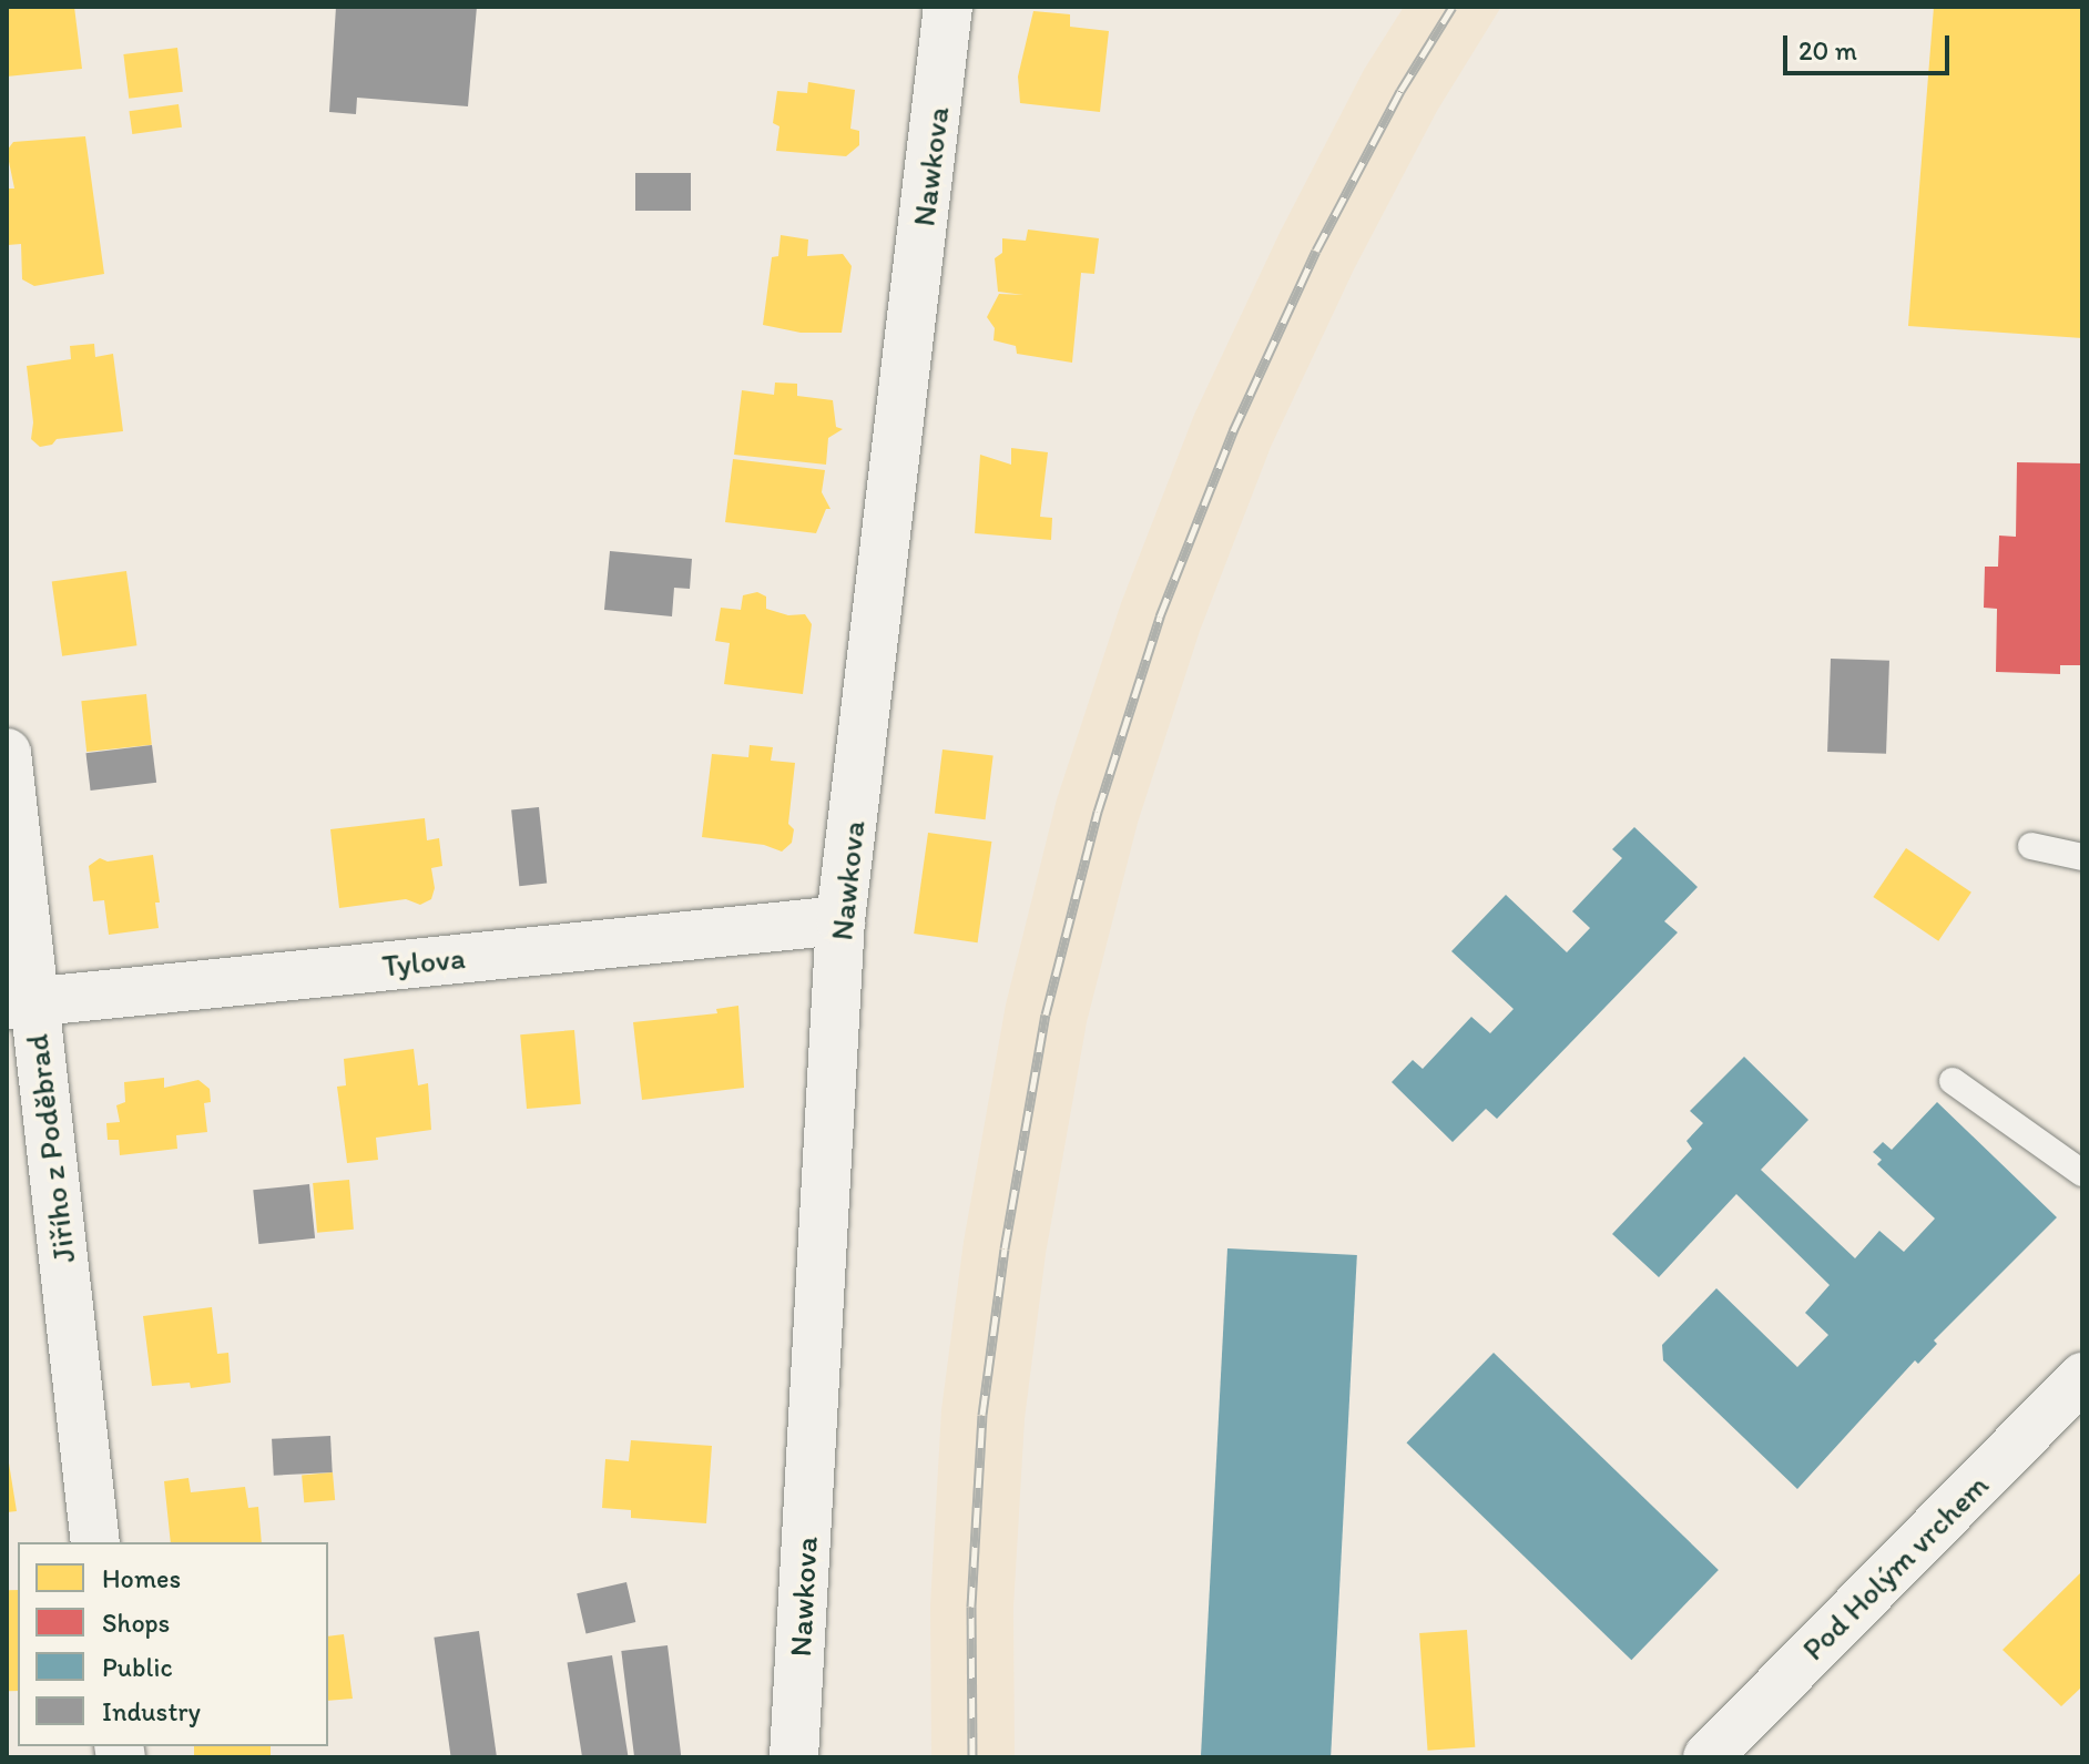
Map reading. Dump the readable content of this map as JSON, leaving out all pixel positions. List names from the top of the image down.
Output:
{
  "streets": {
    "street": [
      "Nawkova",
      "Tylova",
      "Jiřího z Poděbrad",
      "Pod Holým vrchem"
    ]
  },
  "crossings": [
    ["Nawkova", "Tylova"],
    ["Tylova", "Jiřího z Poděbrad"]
  ],
  "legend": [
    "Homes",
    "Shops",
    "Public",
    "Industry"
  ],
  "scale_bar": "20 m"
}
